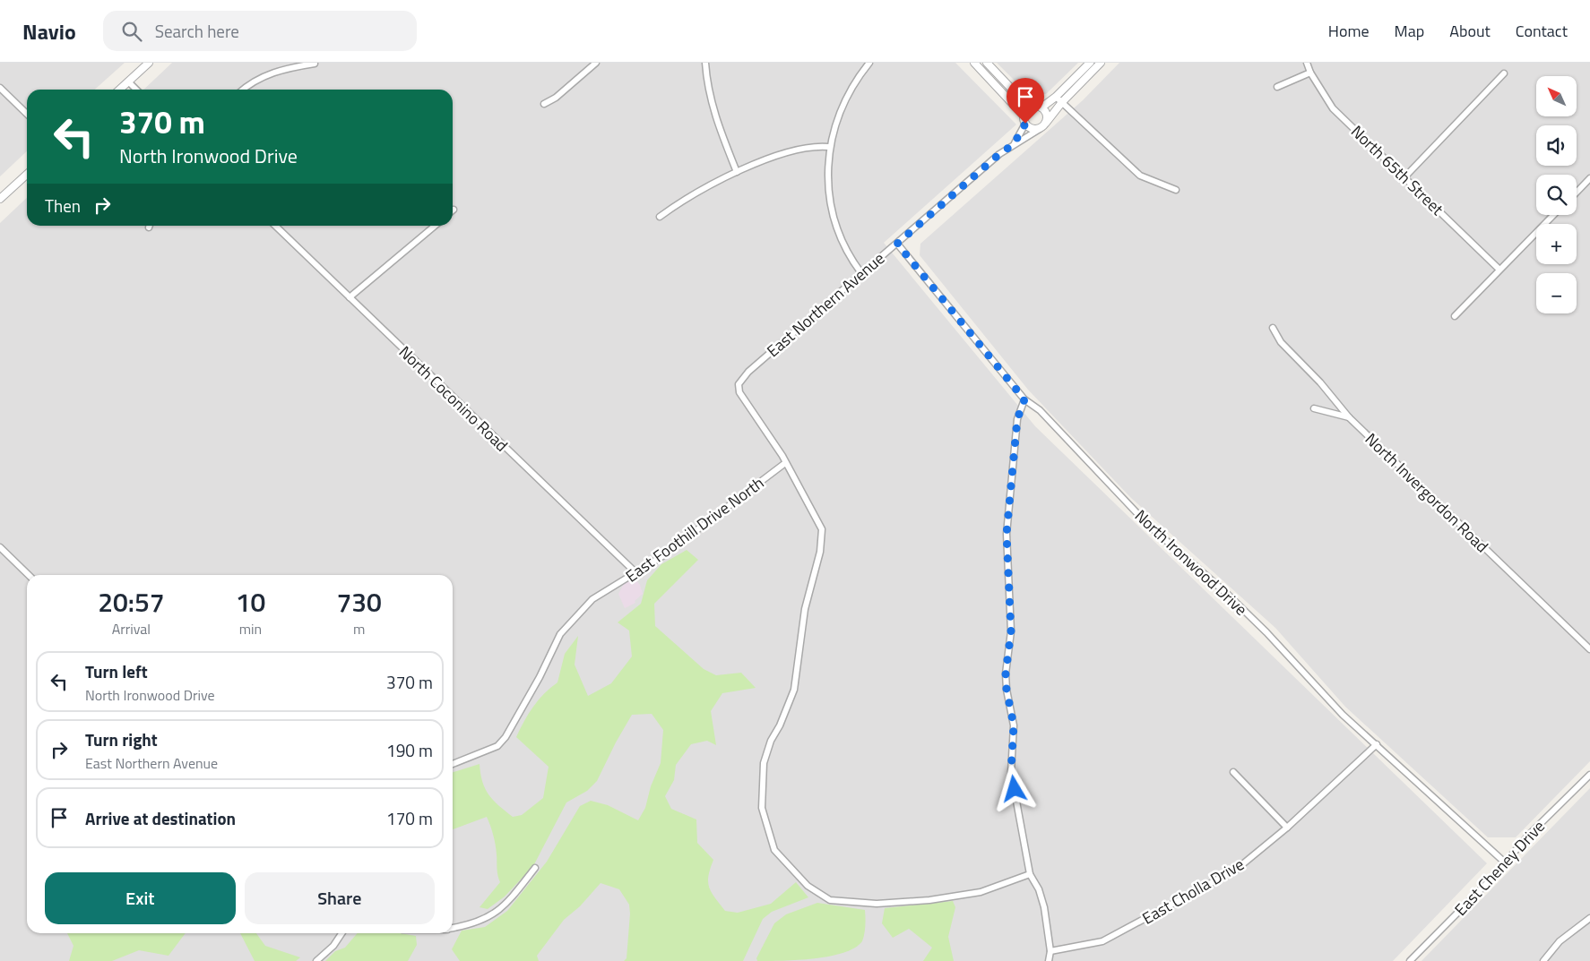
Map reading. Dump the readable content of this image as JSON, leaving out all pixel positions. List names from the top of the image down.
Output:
{
  "streets": {
    "street": [
      "North 65th Street",
      "East Northern Avenue",
      "North Coconino Road",
      "North Invergordon Road",
      "East Foothill Drive North",
      "North Ironwood Drive",
      "East Cheney Drive",
      "East Cholla Drive"
    ]
  },
  "crossings": [
    ["East Northern Avenue", "East Foothill Drive North"],
    ["East Northern Avenue", "North Ironwood Drive"],
    ["North Coconino Road", "East Foothill Drive North"],
    ["North Ironwood Drive", "East Cheney Drive"],
    ["North Ironwood Drive", "East Cholla Drive"]
  ],
  "north": "top left",
  "page": {
    "header": "Navio",
    "search": "Search here",
    "nav": [
      "Home",
      "Map",
      "About",
      "Contact"
    ],
    "map_buttons": ["+", "−"],
    "turn": ["370 m", "North Ironwood Drive"],
    "then": "Then",
    "eta": [
      "20:57",
      "Arrival",
      "10",
      "min",
      "730",
      "m"
    ],
    "list": [
      {
        "name": "Turn left",
        "note": "North Ironwood Drive",
        "value": "370 m"
      },
      {
        "name": "Turn right",
        "note": "East Northern Avenue",
        "value": "190 m"
      },
      {
        "name": "Arrive at destination",
        "value": "170 m"
      }
    ],
    "buttons": ["Exit", "Share"]
  }
}
